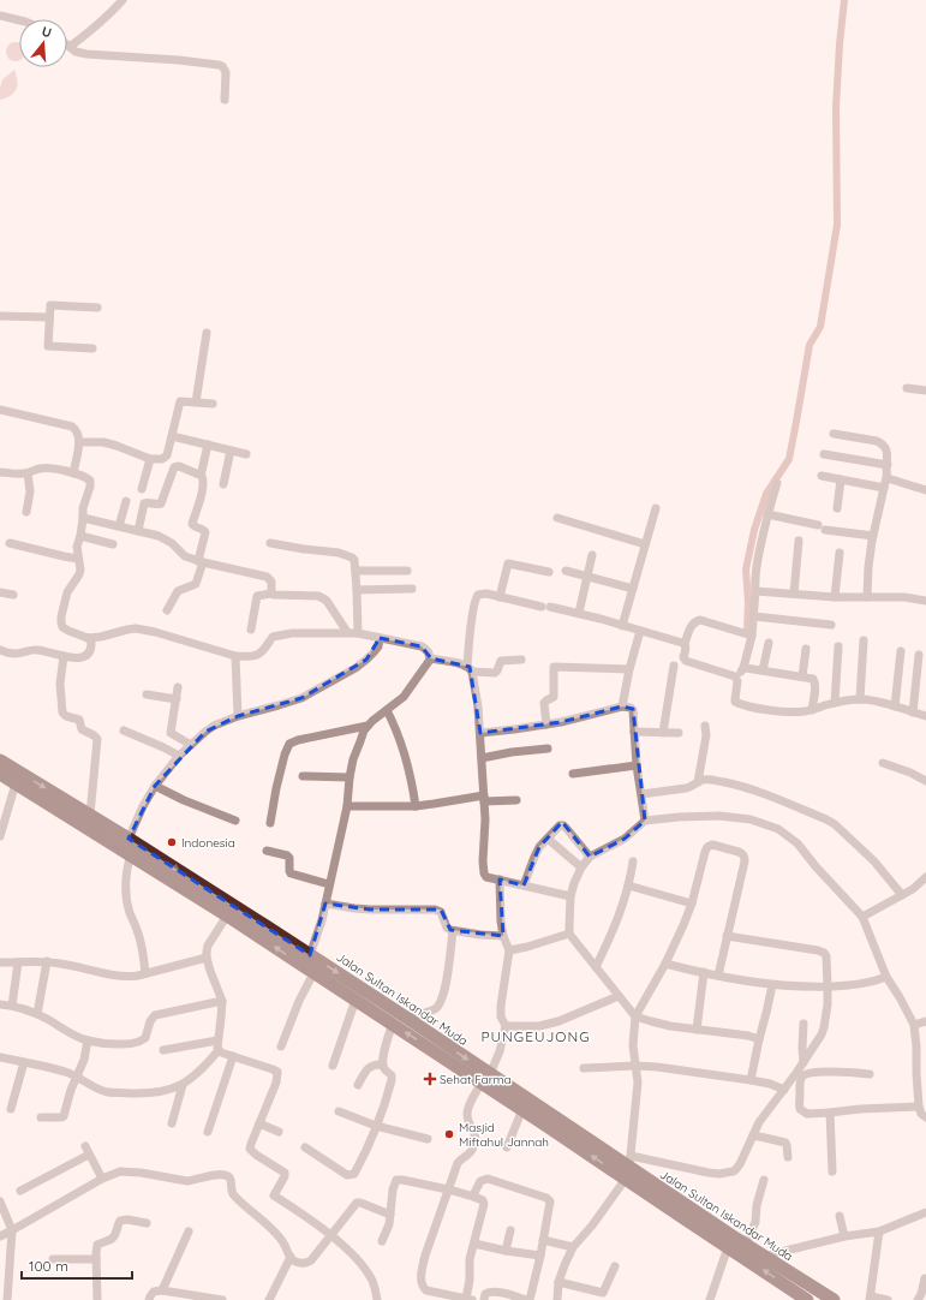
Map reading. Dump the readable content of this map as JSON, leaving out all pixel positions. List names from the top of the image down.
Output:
{
  "streets": {
    "highway": ["Jalan Sultan Iskandar Muda"]
  },
  "districts": ["PUNGEUJONG"],
  "places": {
    "other": ["Indonesia", "Masjid Miftahul Jannah"],
    "health": ["Sehat Farma"]
  },
  "scale_bar": "100 m",
  "north": "top"
}
